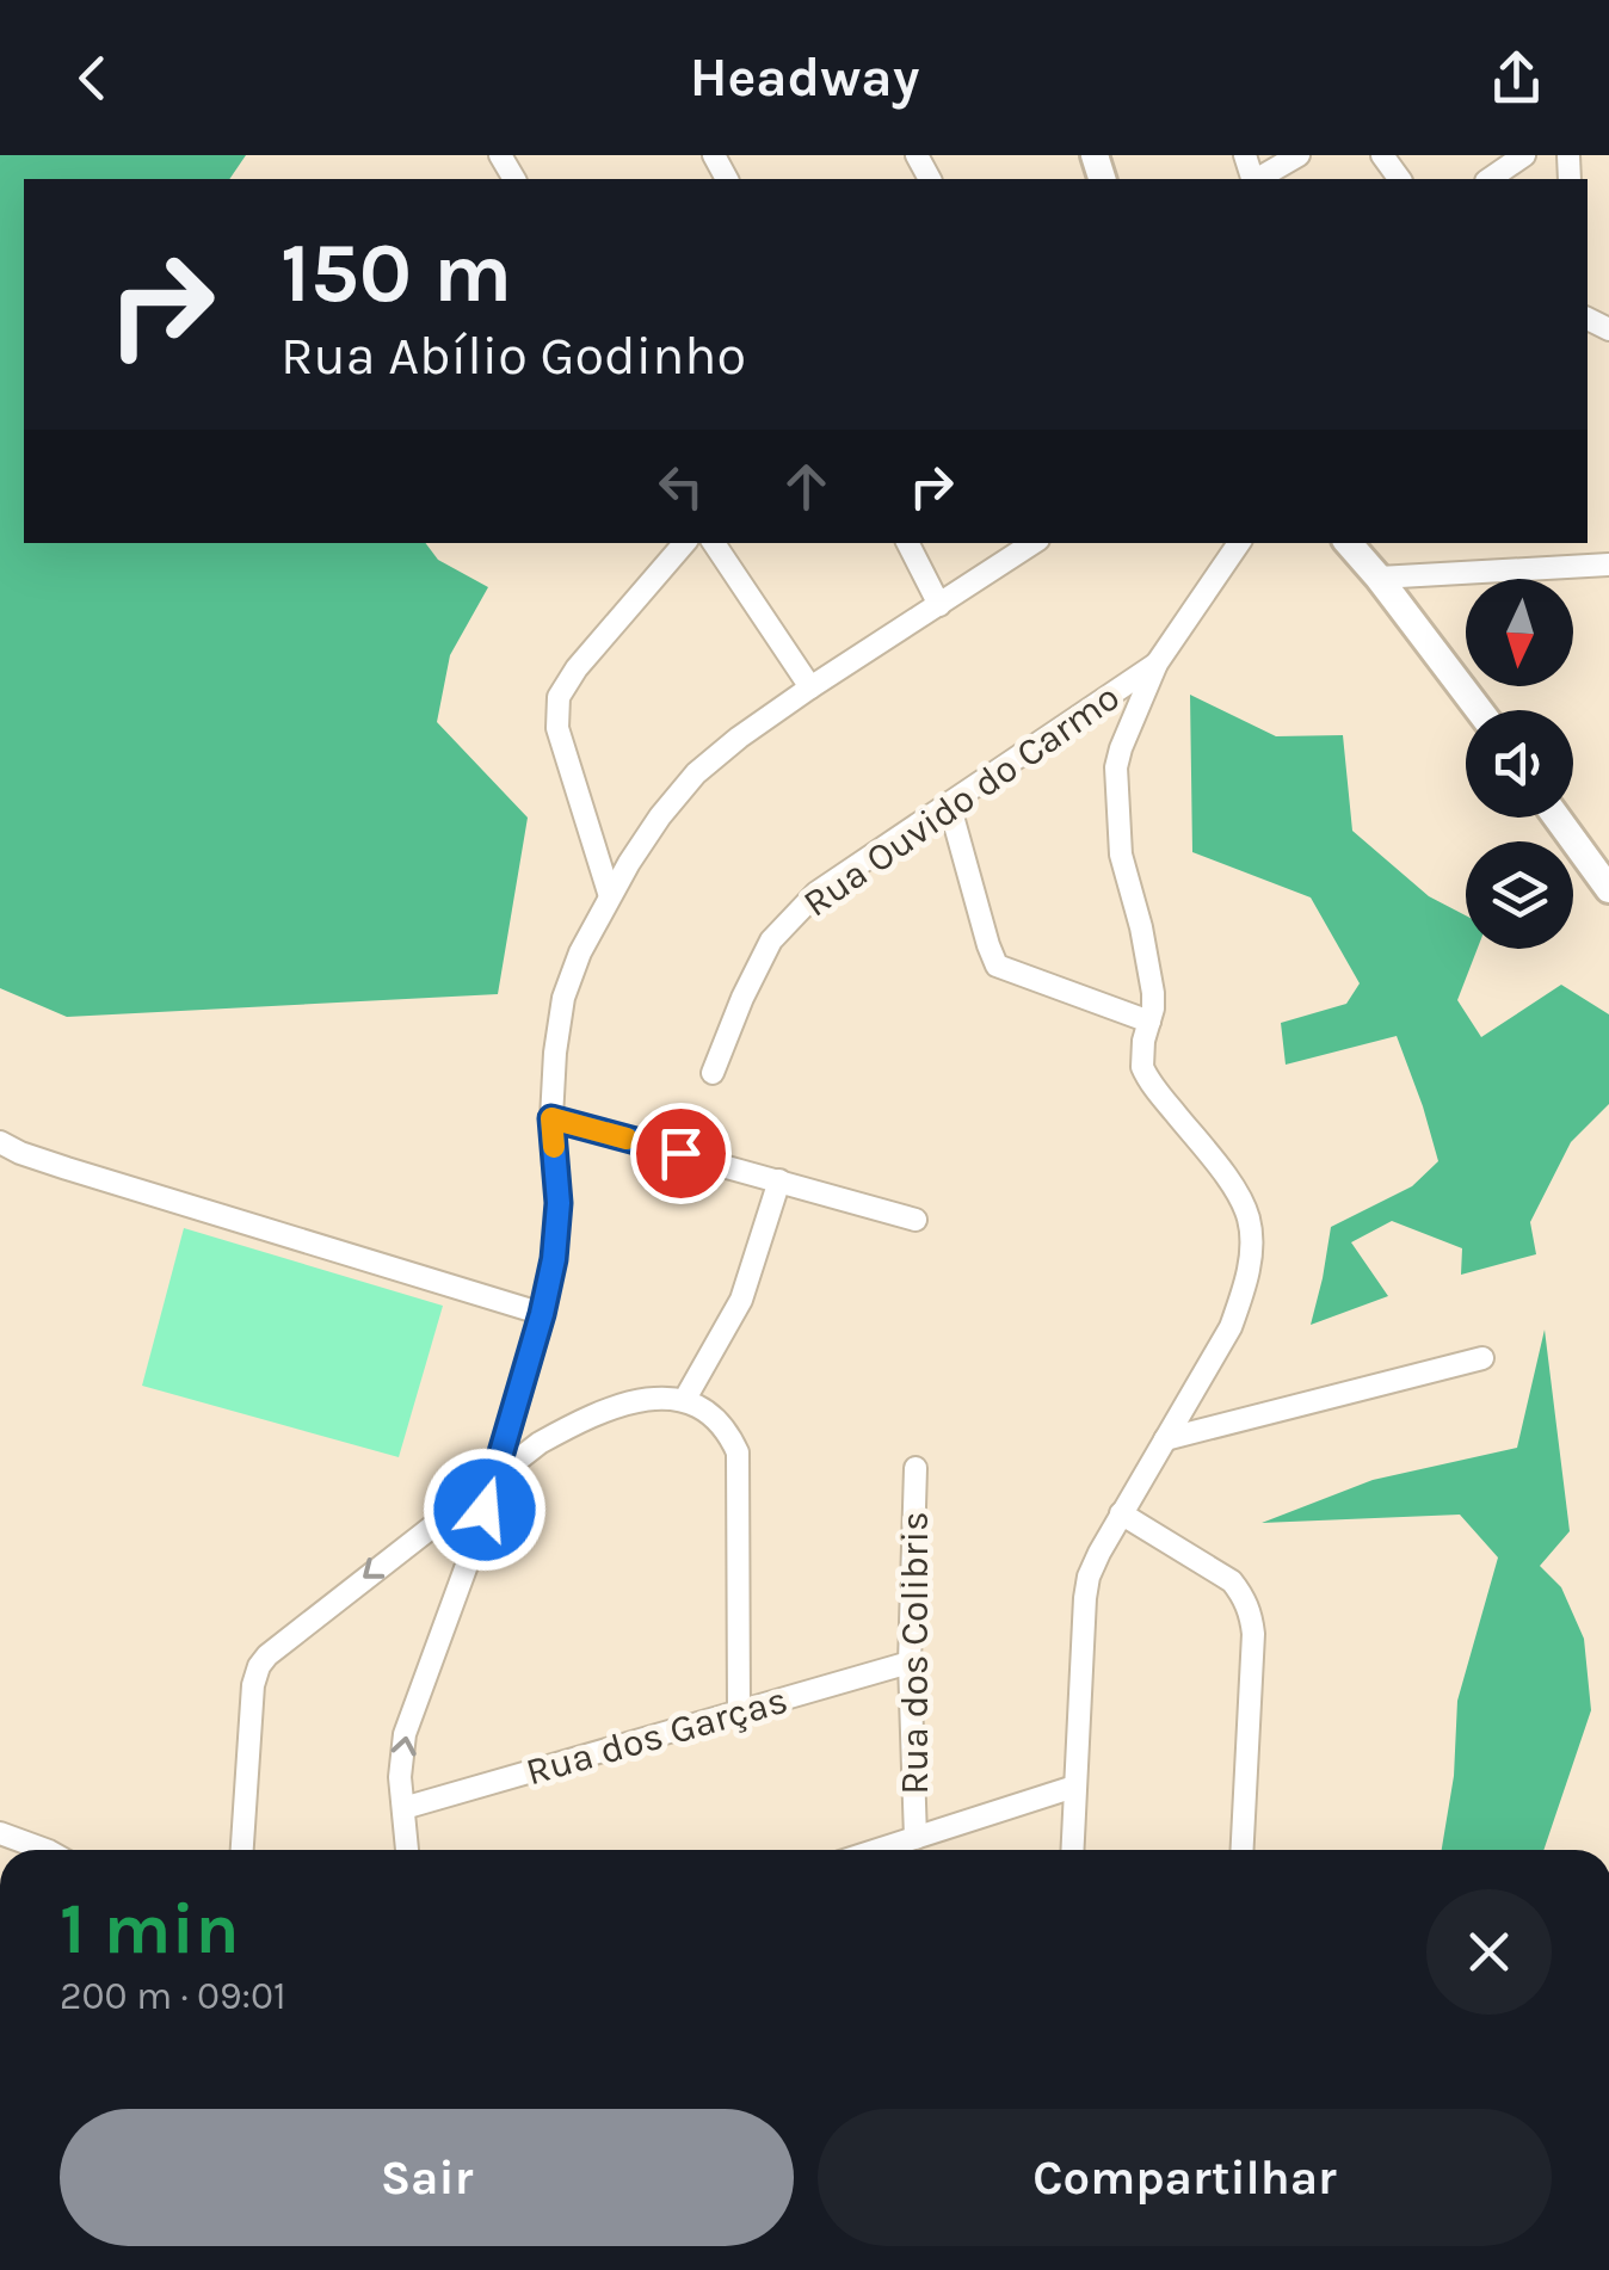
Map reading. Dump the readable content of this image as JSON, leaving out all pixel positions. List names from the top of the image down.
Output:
{
  "streets": {
    "street": ["Rua Ouvido do Carmo", "Rua dos Colibris", "Rua dos Garças"]
  },
  "crossings": [
    ["Rua dos Colibris", "Rua dos Garças"]
  ],
  "north": "bottom",
  "page": {
    "header": "Headway",
    "turn": ["150 m", "Rua Abílio Godinho"],
    "heading": ["1 min", "200 m · 09:01"],
    "buttons": ["Sair", "Compartilhar"]
  }
}
